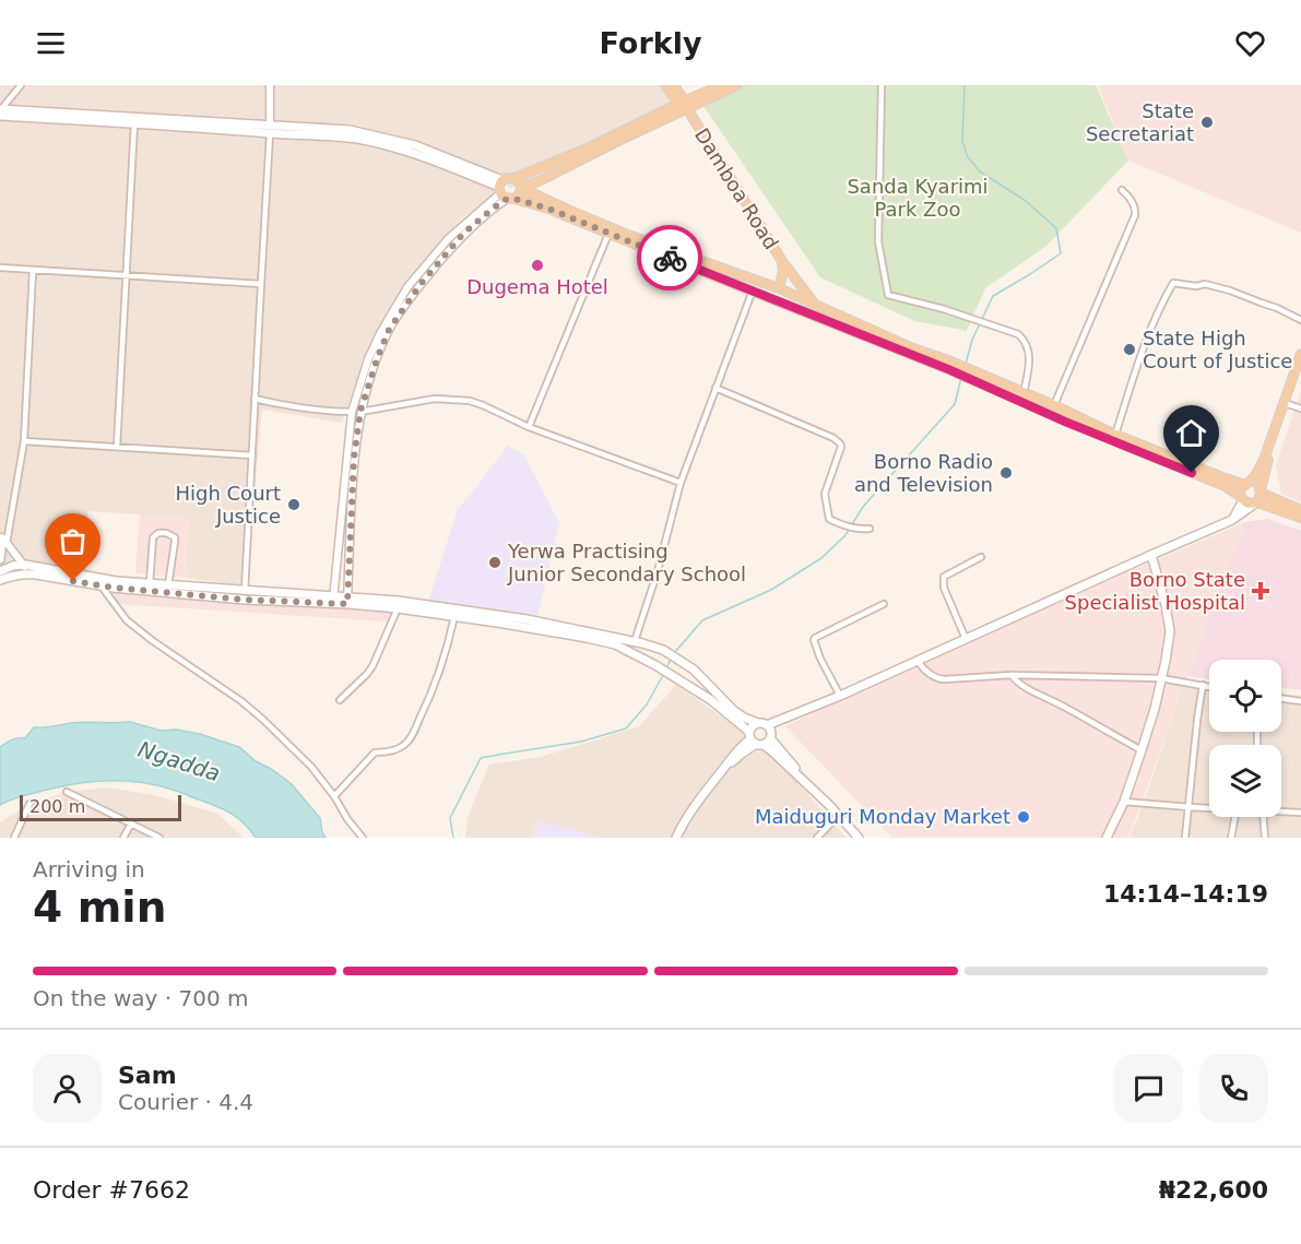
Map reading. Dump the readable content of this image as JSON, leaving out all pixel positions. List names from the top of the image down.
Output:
{
  "streets": {
    "main road": ["Damboa Road"]
  },
  "water": ["Ngadda"],
  "parks": ["Sanda Kyarimi Park Zoo"],
  "places": {
    "other": [
      "State Secretariat",
      "Dugema Hotel",
      "State High Court of Justice",
      "Borno Radio and Television",
      "High Court Justice",
      "Yerwa Practising Junior Secondary School",
      "Maiduguri Monday Market"
    ],
    "health": ["Borno State Specialist Hospital"]
  },
  "scale_bar": "200 m",
  "page": {
    "header": "Forkly",
    "scale": "200 m",
    "heading": ["4 min", "Arriving in", "14:14–14:19"],
    "panel": [
      "Sam",
      "Courier · 4.4",
      "Order #7662",
      "₦22,600"
    ],
    "bar": "On the way · 700 m"
  }
}
